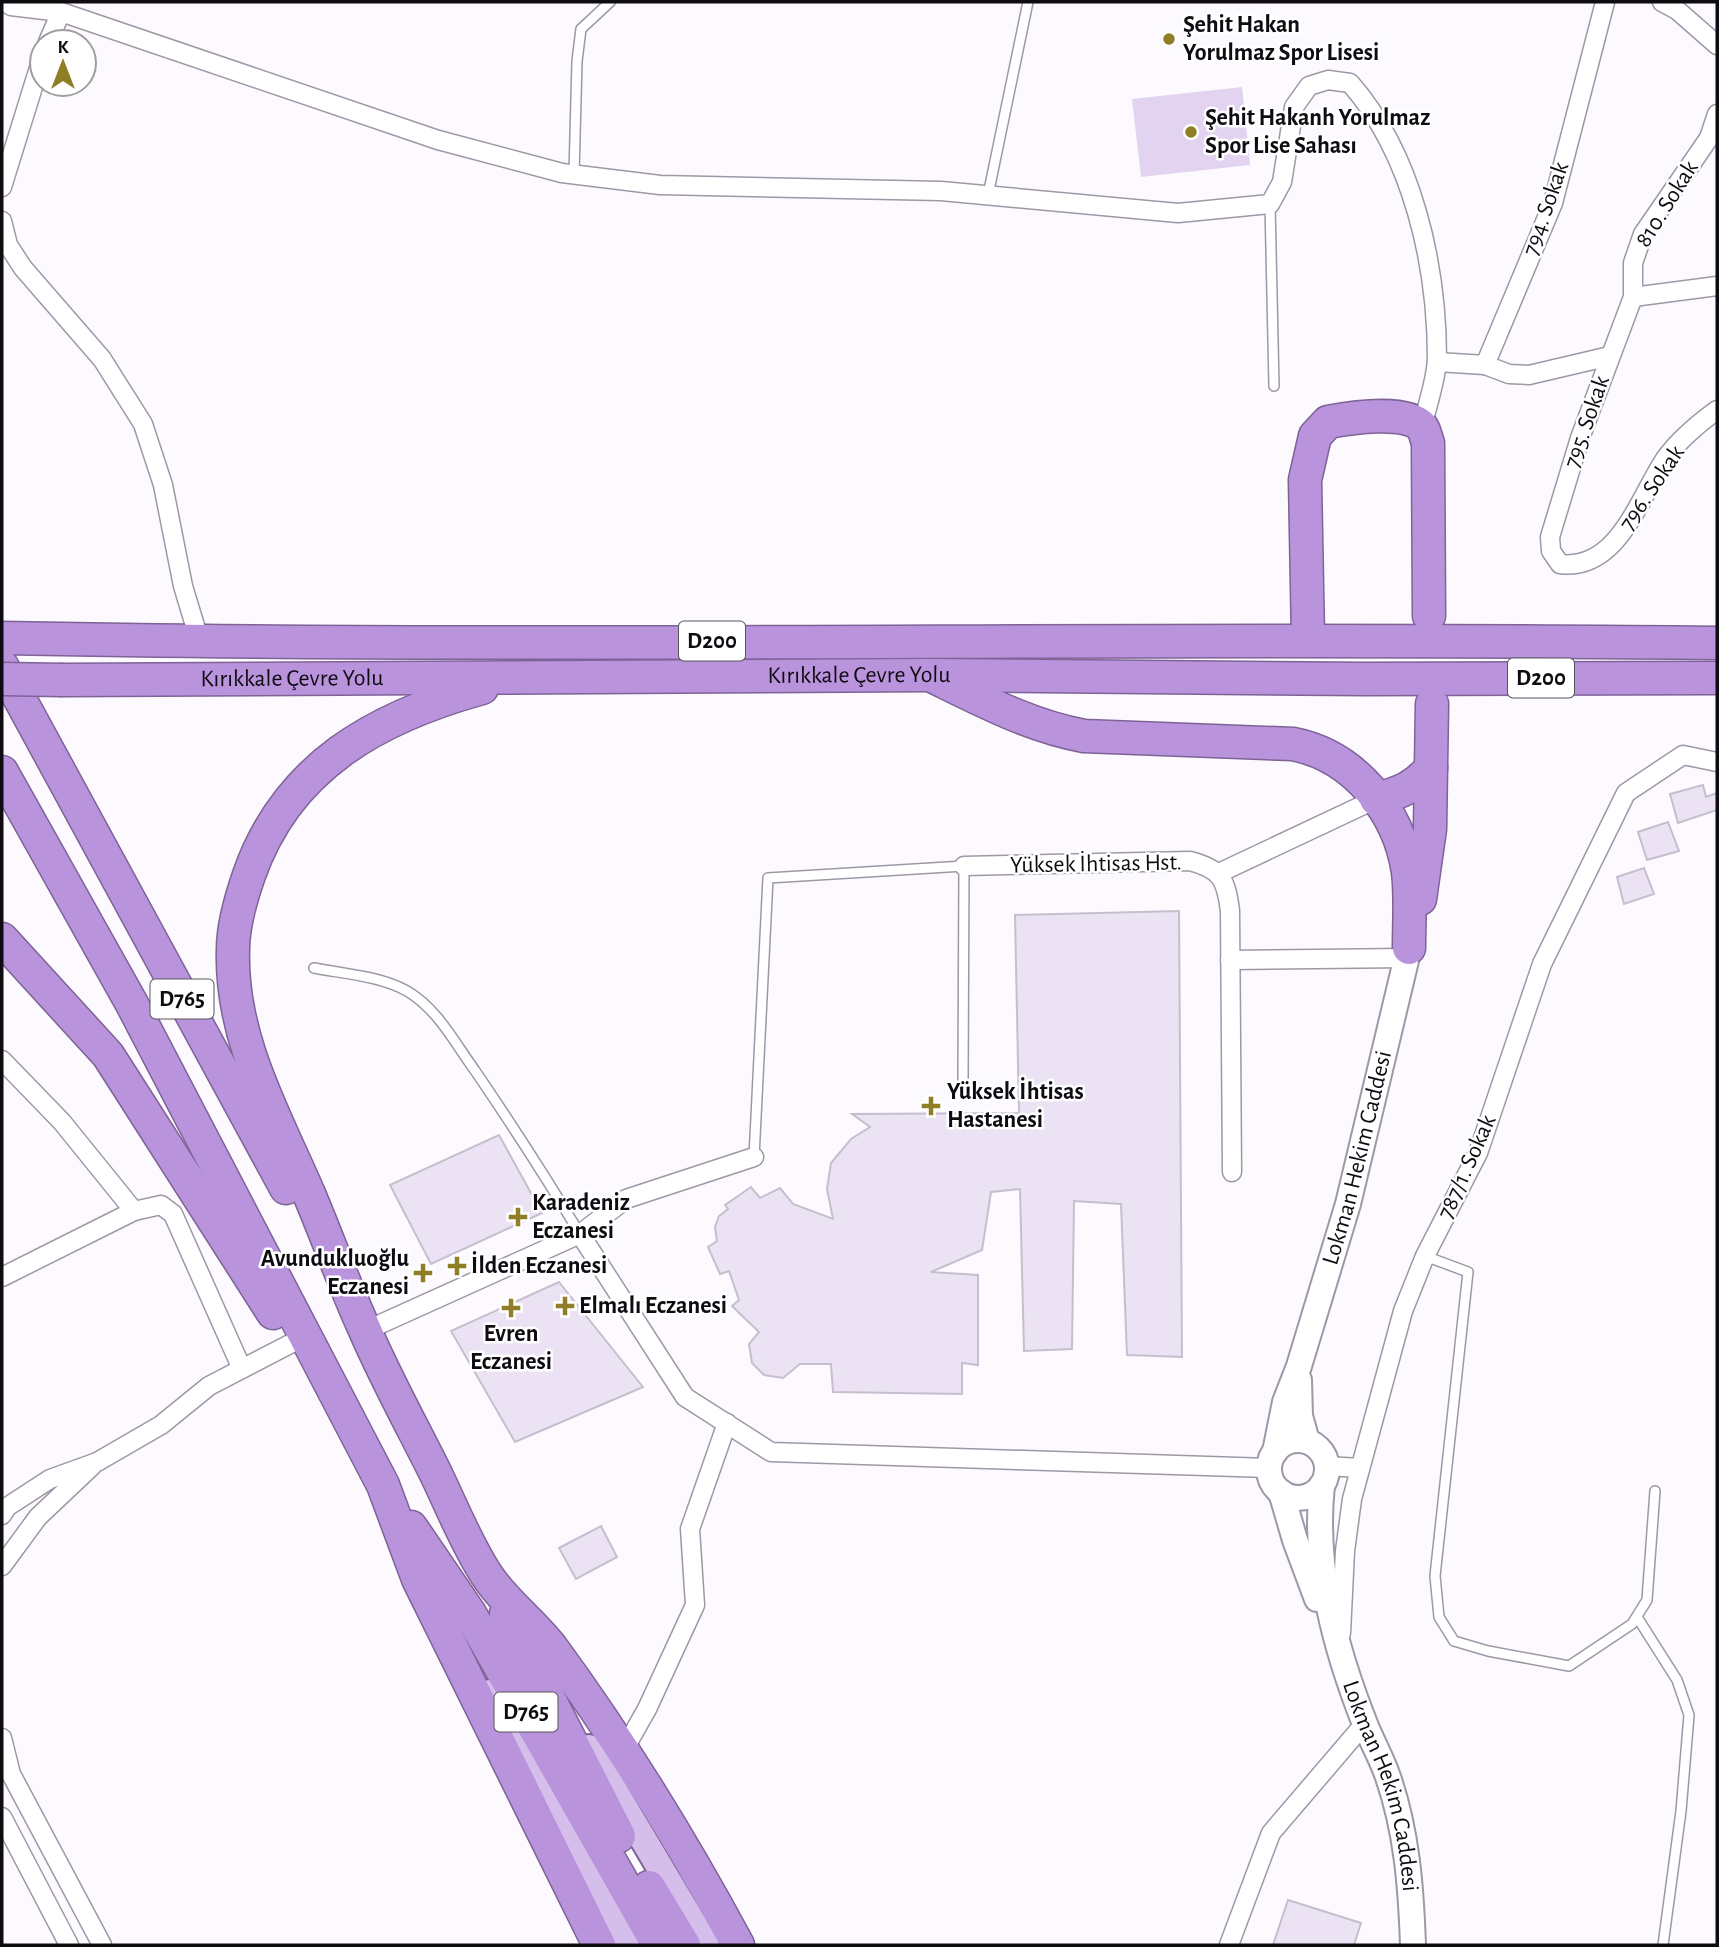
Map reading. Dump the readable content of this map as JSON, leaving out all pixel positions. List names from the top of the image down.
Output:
{
  "streets": {
    "highway": ["D200", "Kırıkkale Çevre Yolu", "D765"],
    "street": [
      "810. Sokak",
      "794. Sokak",
      "795. Sokak",
      "796. Sokak",
      "Yüksek İhtisas Hst.",
      "Lokman Hekim Caddesi",
      "787/1. Sokak"
    ]
  },
  "crossings": [
    ["810. Sokak", "795. Sokak"],
    ["795. Sokak", "796. Sokak"],
    ["Lokman Hekim Caddesi", "787/1. Sokak"]
  ],
  "places": {
    "other": ["Şehit Hakan Yorulmaz Spor Lisesi", "Şehit Hakanh Yorulmaz Spor Lise Sahası"],
    "health": [
      "Yüksek İhtisas Hastanesi",
      "Karadeniz Eczanesi",
      "İlden Eczanesi",
      "Avundukluoğlu Eczanesi",
      "Elmalı Eczanesi",
      "Evren Eczanesi"
    ]
  },
  "north": "top"
}
